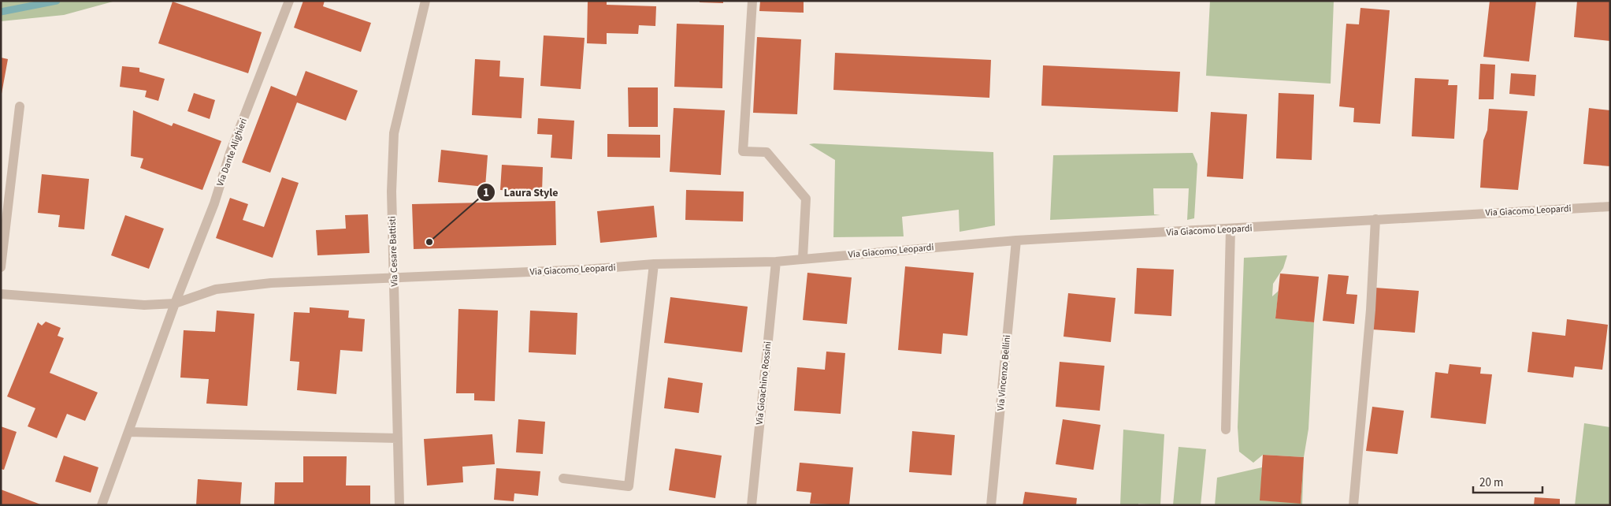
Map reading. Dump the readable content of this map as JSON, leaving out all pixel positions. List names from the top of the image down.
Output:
{
  "streets": {
    "street": [
      "Via Dante Alighieri",
      "Via Giacomo Leopardi",
      "Via Cesare Battisti",
      "Via Vincenzo Bellini",
      "Via Gioachino Rossini"
    ]
  },
  "crossings": [
    ["Via Dante Alighieri", "Via Giacomo Leopardi"],
    ["Via Giacomo Leopardi", "Via Cesare Battisti"],
    ["Via Giacomo Leopardi", "Via Vincenzo Bellini"],
    ["Via Giacomo Leopardi", "Via Gioachino Rossini"]
  ],
  "places": ["Laura Style"],
  "scale_bar": "20 m"
}
